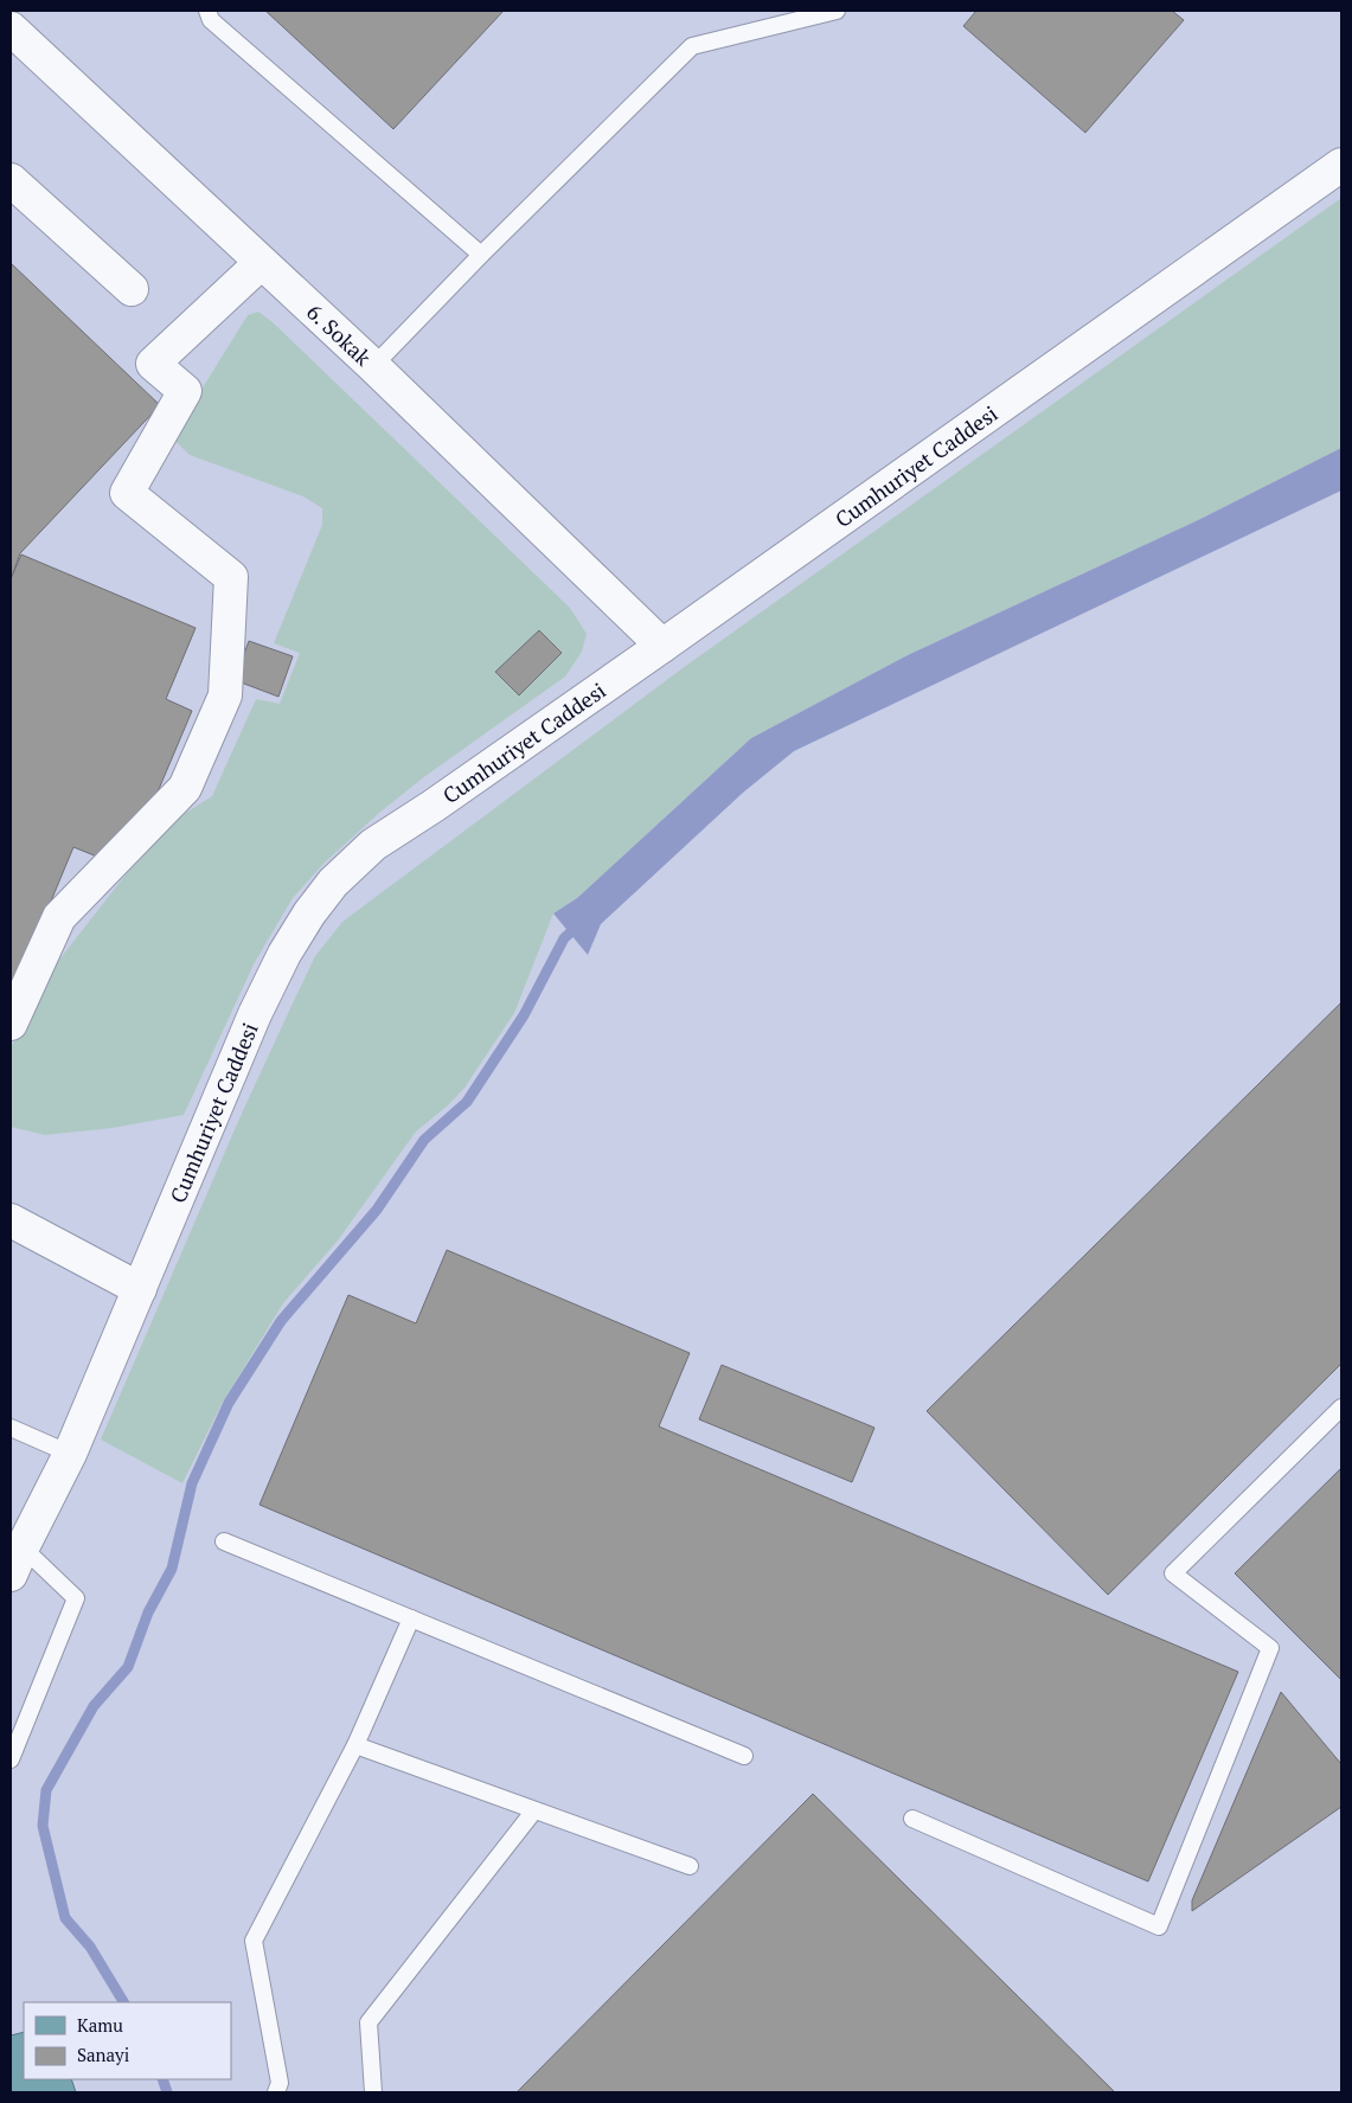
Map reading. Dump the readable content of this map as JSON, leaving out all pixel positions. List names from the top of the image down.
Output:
{
  "streets": {
    "street": ["6. Sokak", "Cumhuriyet Caddesi"]
  },
  "crossings": [
    ["6. Sokak", "Cumhuriyet Caddesi"]
  ],
  "legend": ["Kamu", "Sanayi"]
}
